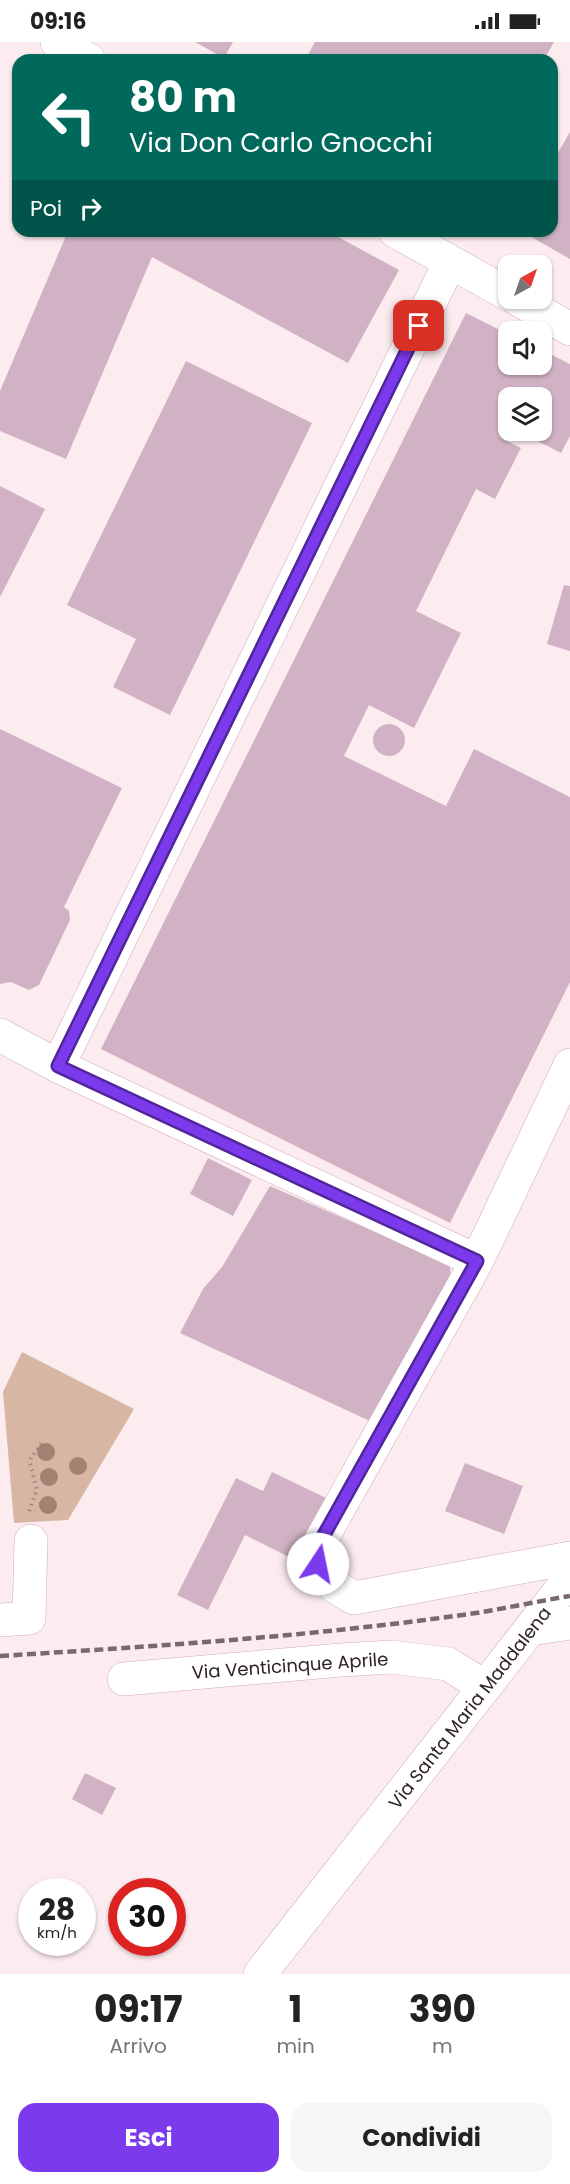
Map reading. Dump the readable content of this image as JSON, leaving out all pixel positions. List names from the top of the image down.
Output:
{
  "streets": {
    "street": ["Via Venticinque Aprile", "Via Santa Maria Maddalena"]
  },
  "crossings": [
    ["Via Venticinque Aprile", "Via Santa Maria Maddalena"]
  ],
  "north": "top right",
  "page": {
    "status": "09:16",
    "turn": ["80 m", "Via Don Carlo Gnocchi"],
    "then": "Poi",
    "speed": "28 km/h",
    "limit": "30",
    "eta": [
      "09:17",
      "Arrivo",
      "1",
      "min",
      "390",
      "m"
    ],
    "buttons": ["Esci", "Condividi"]
  }
}
